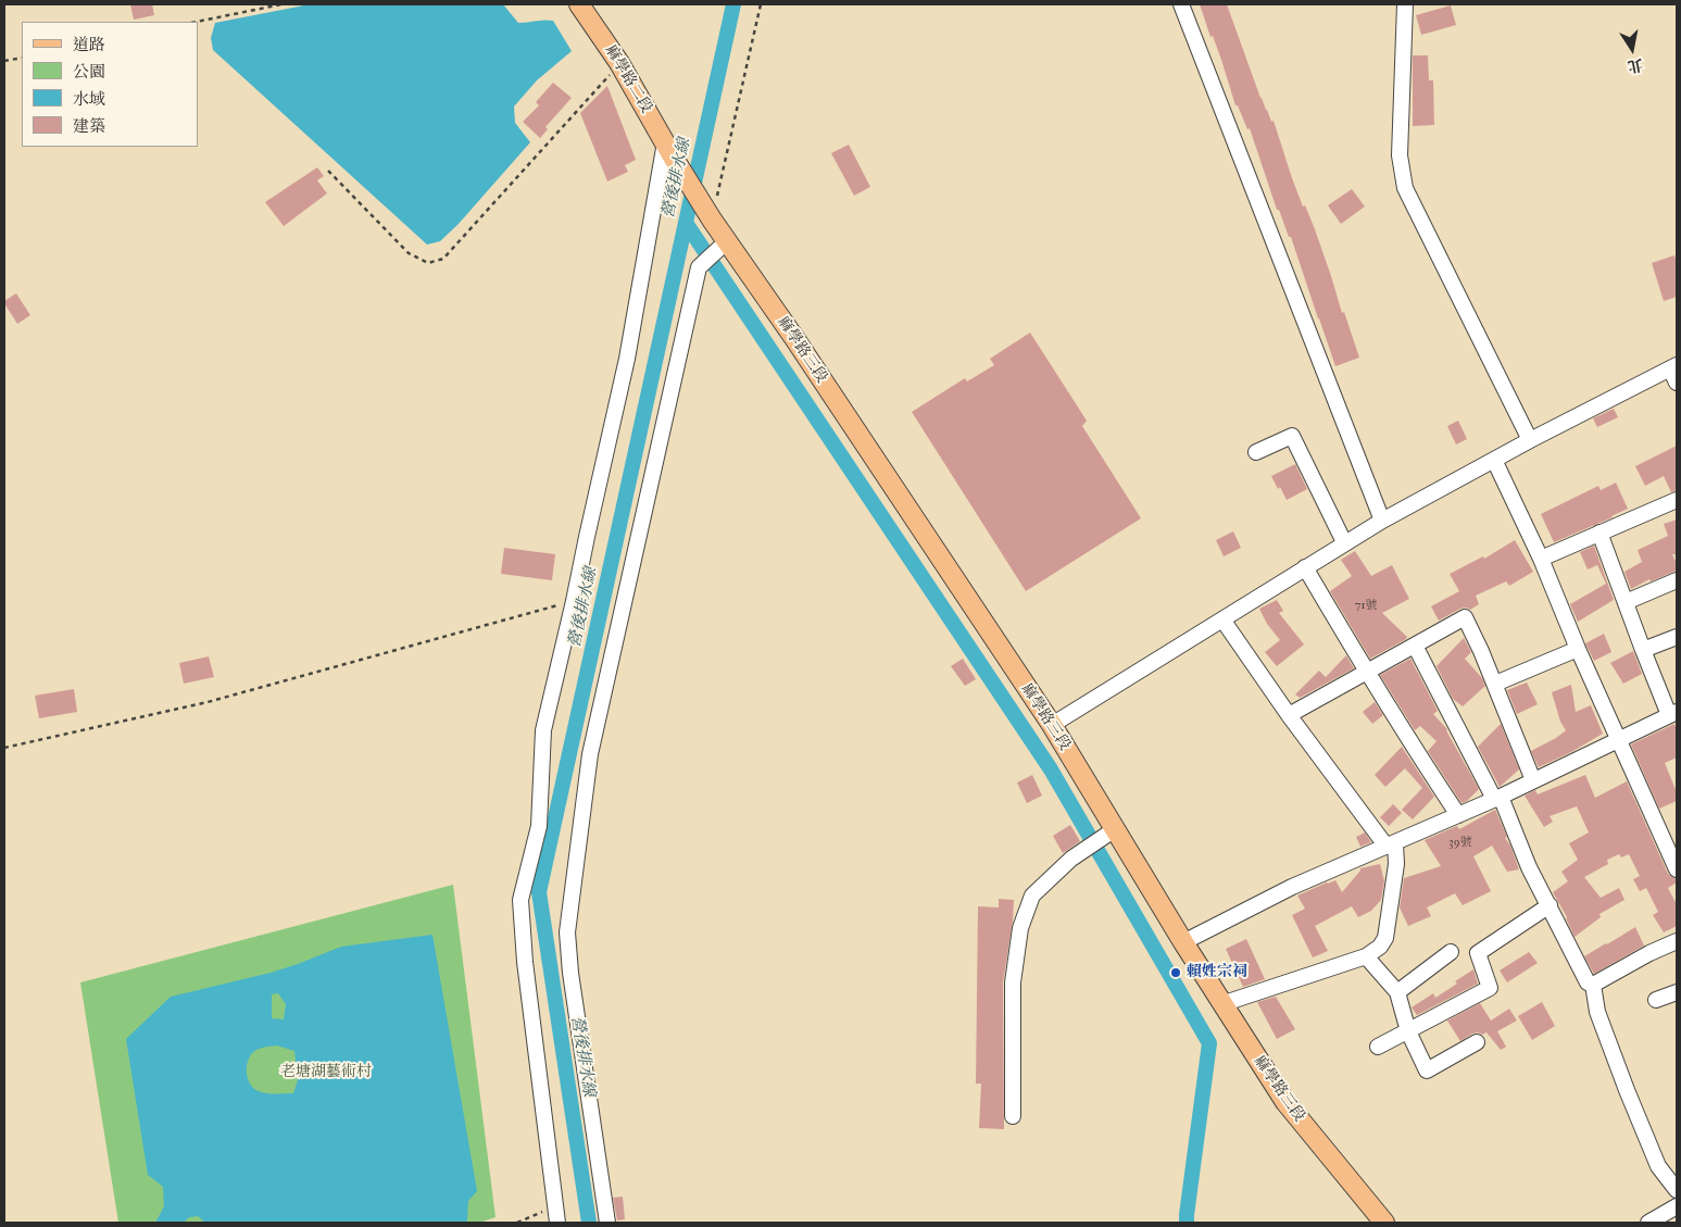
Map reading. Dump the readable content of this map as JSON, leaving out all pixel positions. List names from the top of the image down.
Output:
{
  "streets": {
    "main road": ["麻學路二段", "麻學路三段"]
  },
  "crossings": [
    ["麻學路二段", "麻學路三段"]
  ],
  "water": ["營後排水線"],
  "parks": ["老塘湖藝術村"],
  "places": ["賴姓宗祠"],
  "house_numbers": ["71號", "39號"],
  "legend": [
    "道路",
    "公園",
    "水域",
    "建築"
  ],
  "north": "bottom"
}
